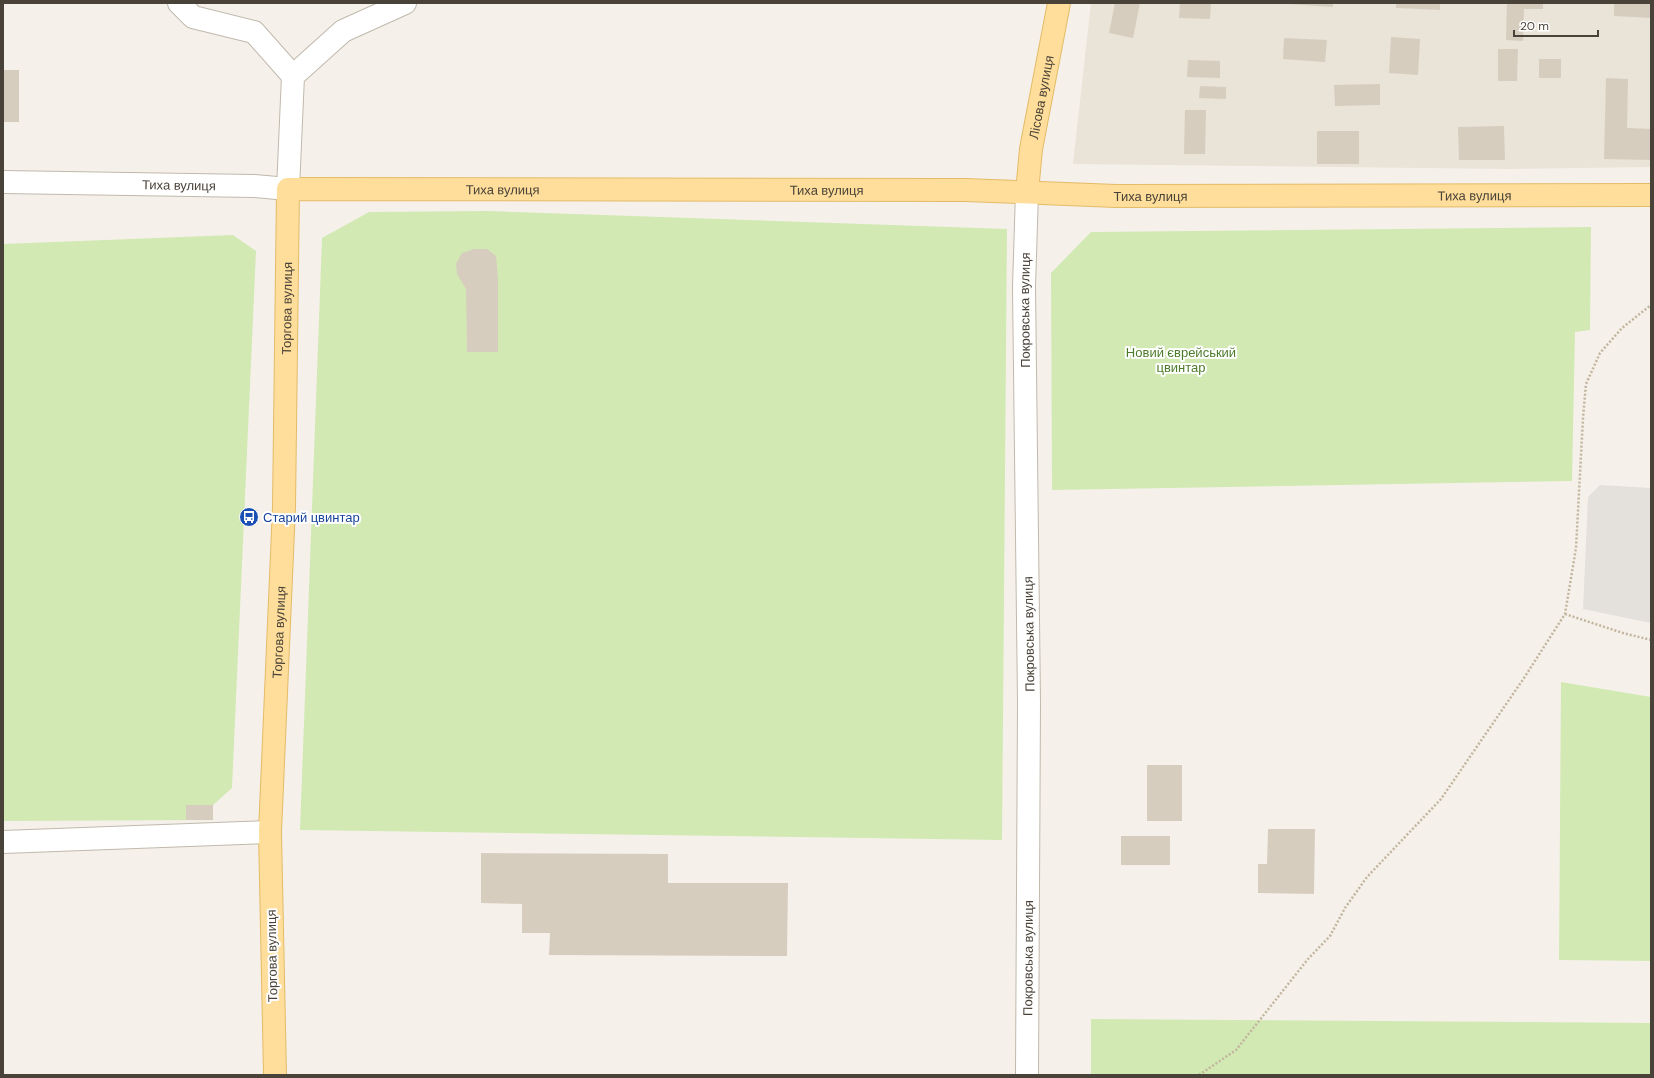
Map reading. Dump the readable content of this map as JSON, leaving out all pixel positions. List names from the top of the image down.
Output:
{
  "streets": {
    "main road": ["Лісова вулиця", "Тиха вулиця", "Торгова вулиця"],
    "street": ["Покровська вулиця"]
  },
  "crossings": [
    ["Лісова вулиця", "Тиха вулиця"],
    ["Лісова вулиця", "Покровська вулиця"],
    ["Тиха вулиця", "Торгова вулиця"],
    ["Тиха вулиця", "Покровська вулиця"]
  ],
  "parks": ["Новий єврейський цвинтар"],
  "places": {
    "bus stop": ["Старий цвинтар"]
  },
  "scale_bar": "20 m"
}
